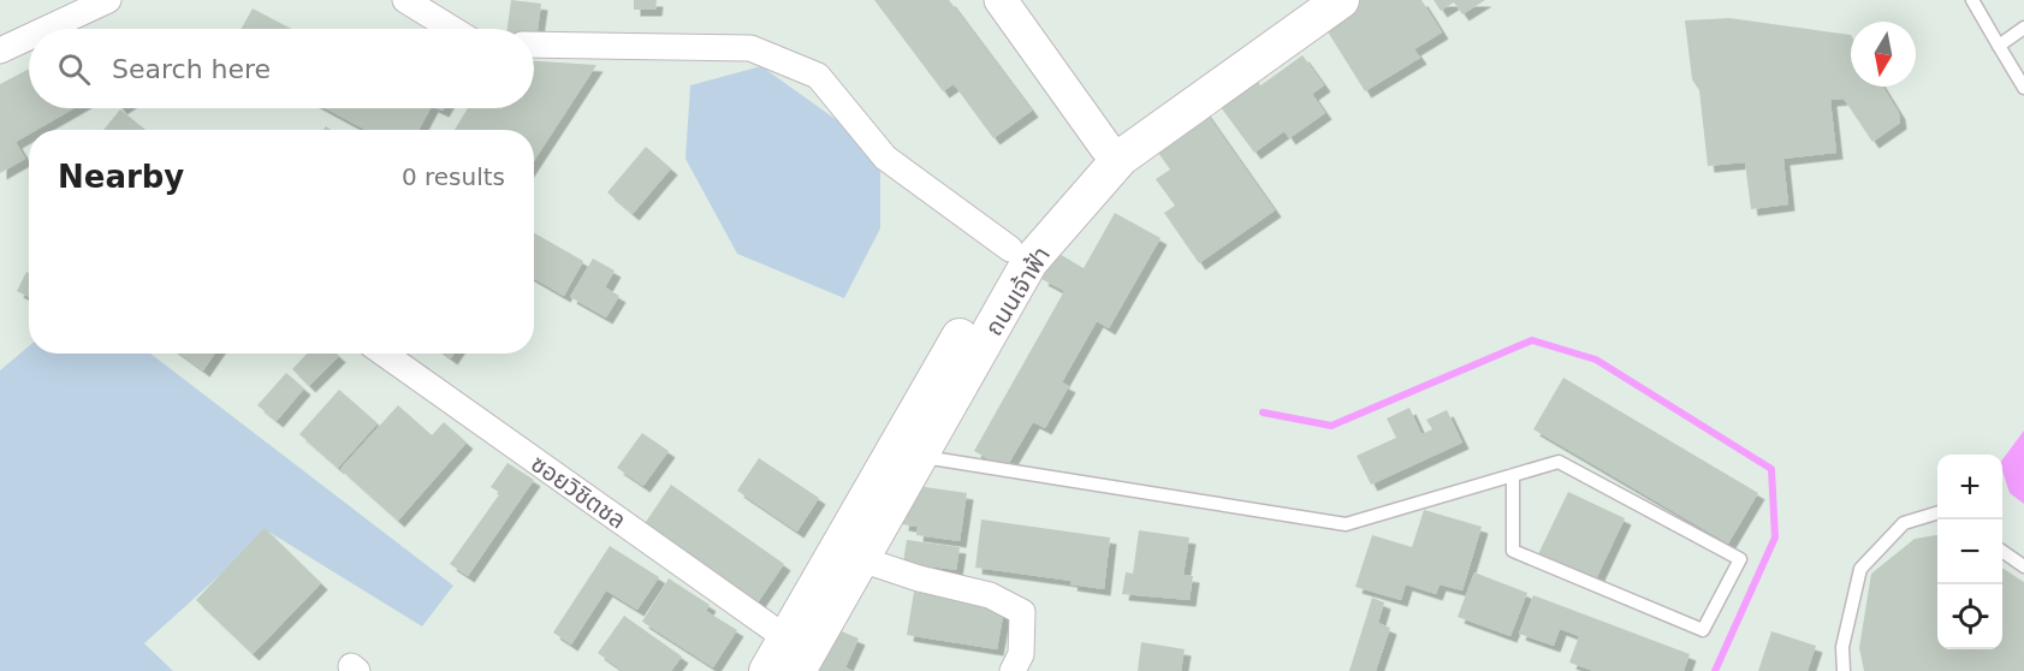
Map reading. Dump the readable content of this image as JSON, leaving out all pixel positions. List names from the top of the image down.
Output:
{
  "streets": {
    "main road": ["ถนนเจ้าฟ้า"],
    "street": ["ซอยวิชิตชล"]
  },
  "crossings": [
    ["ถนนเจ้าฟ้า", "ซอยวิชิตชล"]
  ],
  "north": "bottom",
  "page": {
    "search": "Search here",
    "heading": ["Nearby", "0 results"],
    "map_buttons": ["+", "−"]
  }
}
